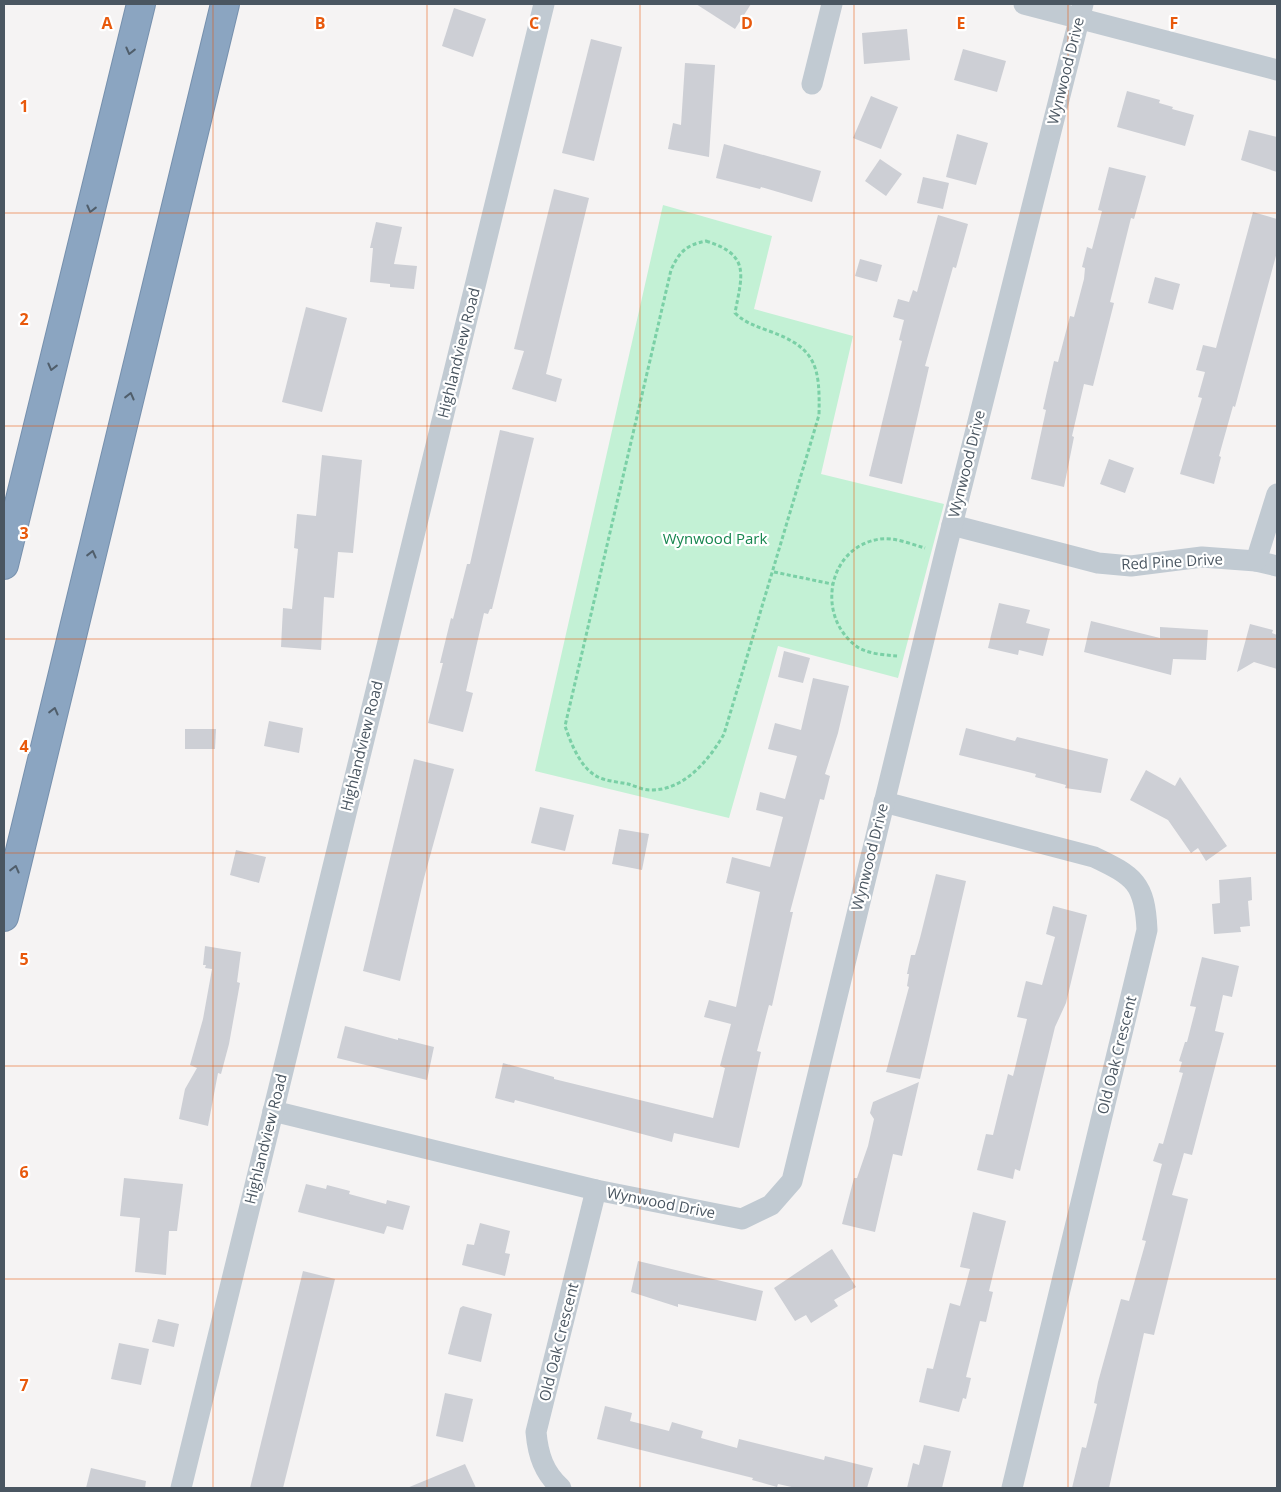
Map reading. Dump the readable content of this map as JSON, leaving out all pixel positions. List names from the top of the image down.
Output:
{
  "streets": {
    "street": [
      "Wynwood Drive",
      "Highlandview Road",
      "Red Pine Drive",
      "Old Oak Crescent"
    ]
  },
  "crossings": [
    ["Wynwood Drive", "Highlandview Road"],
    ["Wynwood Drive", "Red Pine Drive"],
    ["Wynwood Drive", "Old Oak Crescent"]
  ],
  "parks": ["Wynwood Park"],
  "grid": {
    "columns": [
      "A",
      "B",
      "C",
      "D",
      "E",
      "F"
    ],
    "rows": [
      "1",
      "2",
      "3",
      "4",
      "5",
      "6",
      "7"
    ]
  }
}
